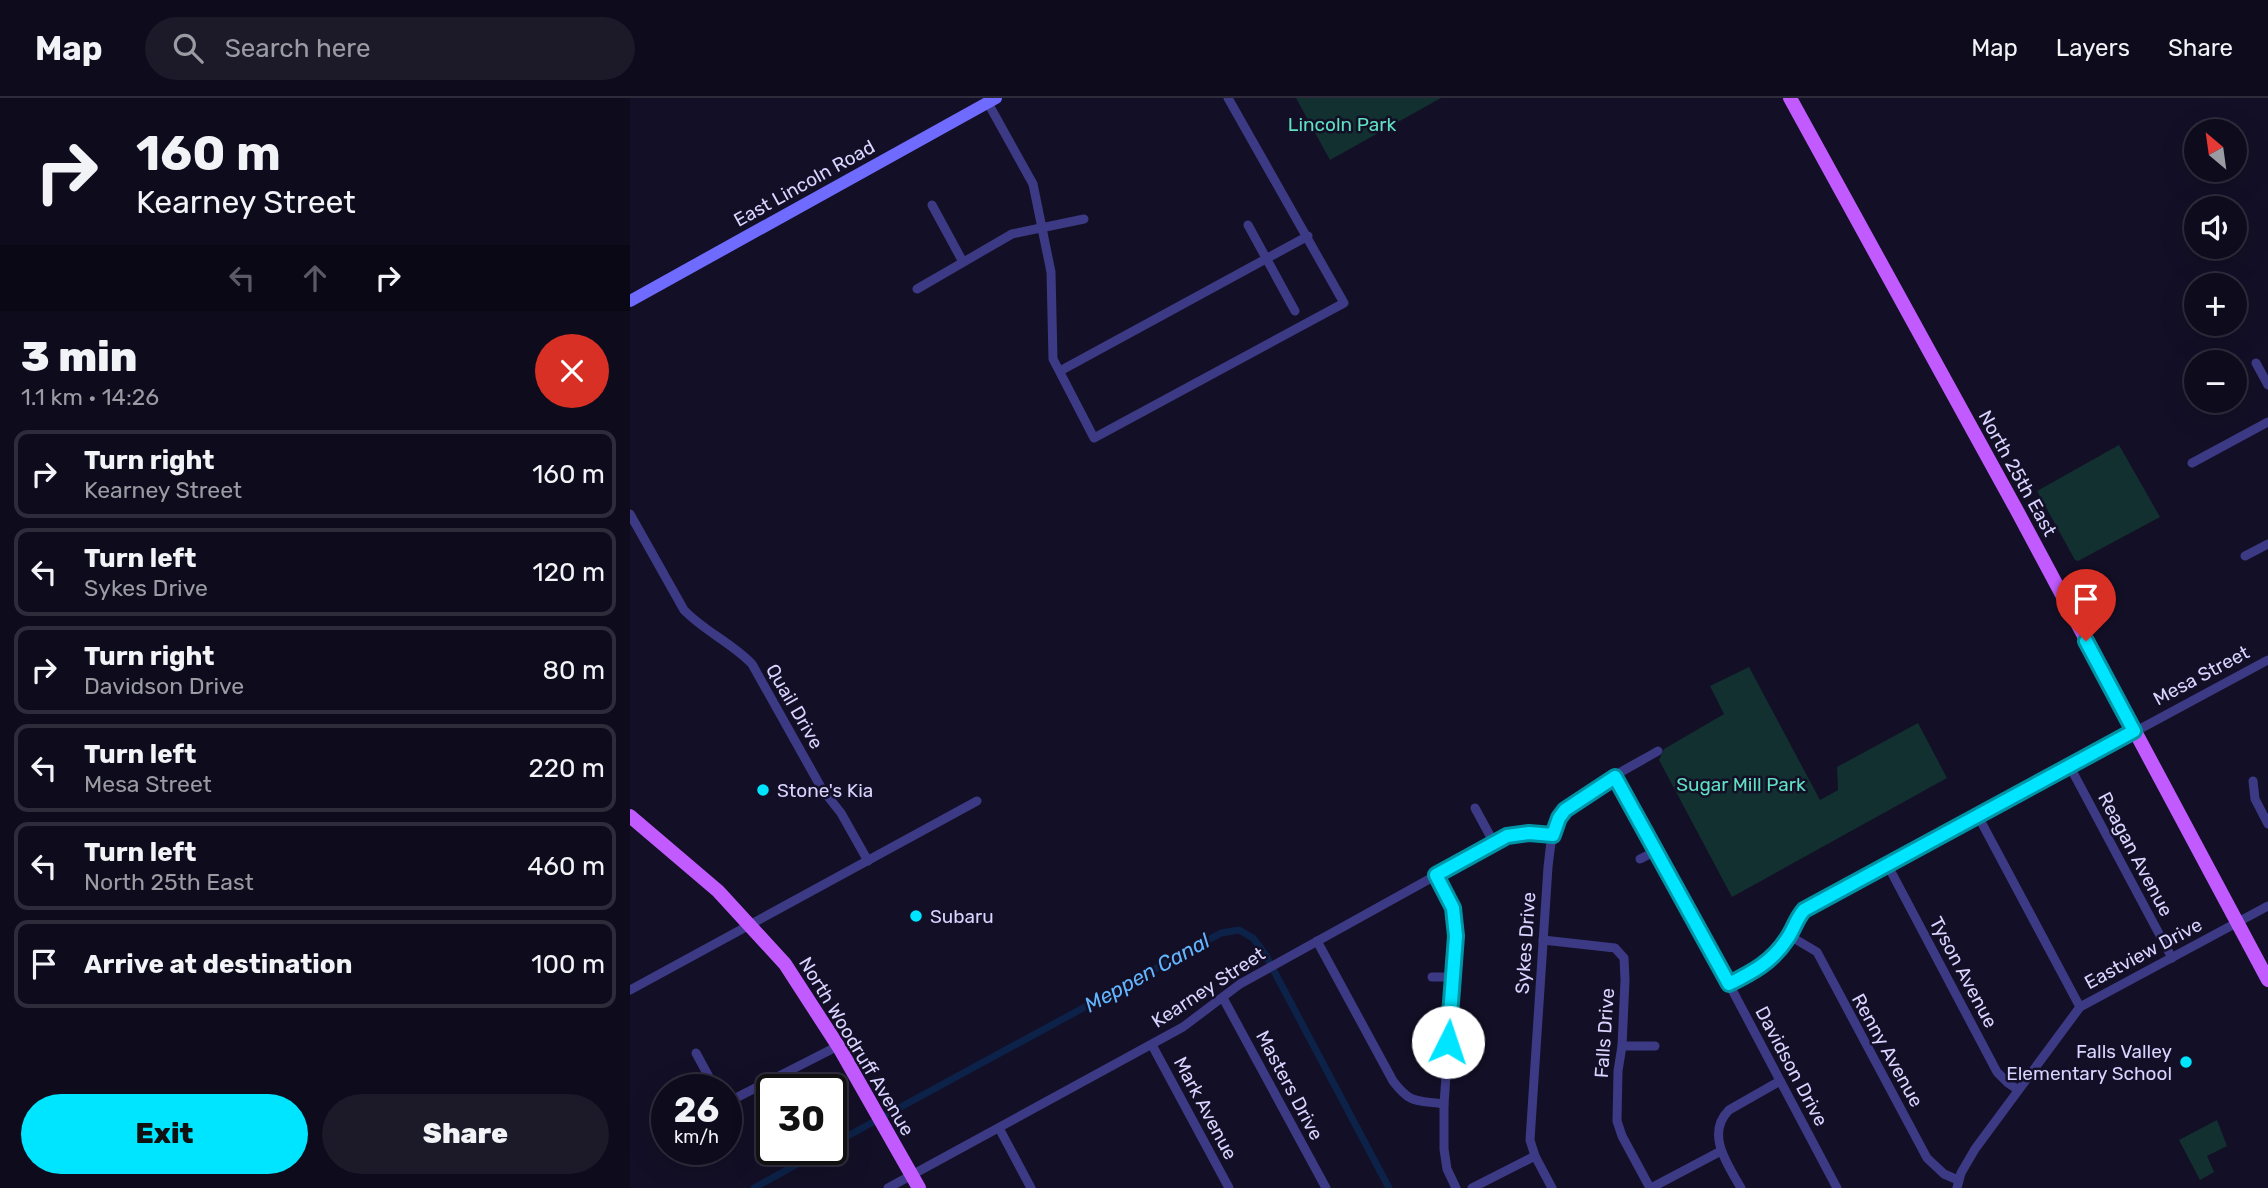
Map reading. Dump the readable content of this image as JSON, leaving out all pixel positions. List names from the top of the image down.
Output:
{
  "streets": {
    "main road": ["East Lincoln Road", "North 25th East", "North Woodruff Avenue"],
    "street": [
      "Mesa Street",
      "Quail Drive",
      "Reagan Avenue",
      "Sykes Drive",
      "Eastview Drive",
      "Tyson Avenue",
      "Kearney Street",
      "Falls Drive",
      "Renny Avenue",
      "Davidson Drive",
      "Masters Drive",
      "Mark Avenue"
    ]
  },
  "crossings": [
    ["North 25th East", "Mesa Street"],
    ["North 25th East", "Eastview Drive"],
    ["Mesa Street", "Reagan Avenue"],
    ["Mesa Street", "Tyson Avenue"],
    ["Mesa Street", "Renny Avenue"],
    ["Mesa Street", "Davidson Drive"],
    ["Reagan Avenue", "Eastview Drive"],
    ["Sykes Drive", "Kearney Street"],
    ["Sykes Drive", "Falls Drive"],
    ["Sykes Drive", "Davidson Drive"],
    ["Eastview Drive", "Tyson Avenue"],
    ["Eastview Drive", "Renny Avenue"],
    ["Kearney Street", "North Woodruff Avenue"],
    ["Kearney Street", "Masters Drive"],
    ["Kearney Street", "Mark Avenue"]
  ],
  "water": ["Meppen Canal"],
  "parks": ["Lincoln Park", "Sugar Mill Park"],
  "places": ["Stone's Kia", "Subaru", "Falls Valley Elementary School"],
  "north": "top left",
  "page": {
    "header": "Map",
    "search": "Search here",
    "nav": ["Map", "Layers", "Share"],
    "turn": ["160 m", "Kearney Street"],
    "map_buttons": ["+", "−"],
    "heading": ["3 min", "1.1 km · 14:26"],
    "list": [
      {
        "name": "Turn right",
        "note": "Kearney Street",
        "value": "160 m"
      },
      {
        "name": "Turn left",
        "note": "Sykes Drive",
        "value": "120 m"
      },
      {
        "name": "Turn right",
        "note": "Davidson Drive",
        "value": "80 m"
      },
      {
        "name": "Turn left",
        "note": "Mesa Street",
        "value": "220 m"
      },
      {
        "name": "Turn left",
        "note": "North 25th East",
        "value": "460 m"
      },
      {
        "name": "Arrive at destination",
        "value": "100 m"
      }
    ],
    "speed": "26 km/h",
    "limit": "30",
    "buttons": ["Exit", "Share"]
  }
}
